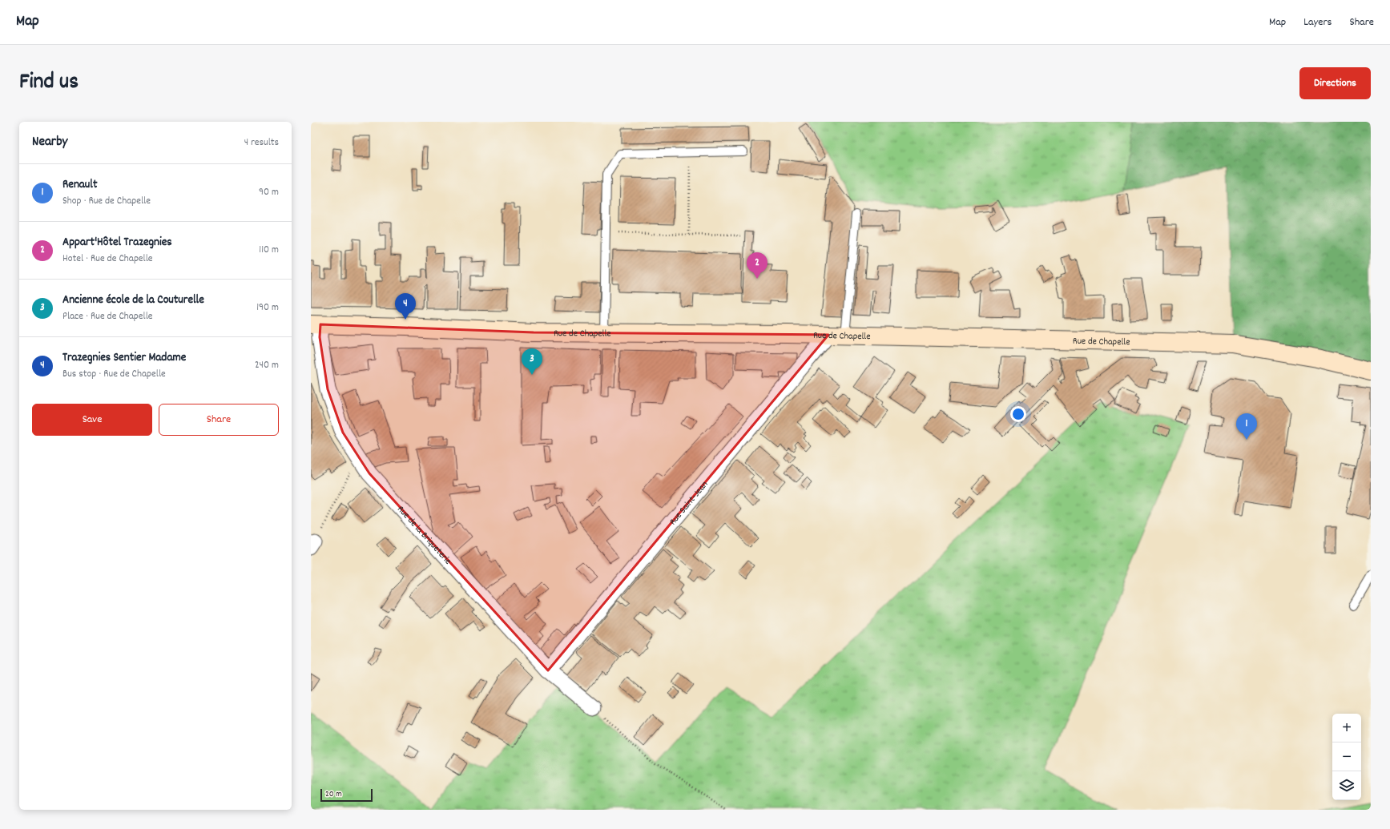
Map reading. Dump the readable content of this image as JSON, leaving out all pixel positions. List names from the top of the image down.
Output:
{
  "streets": {
    "main road": ["Rue de Chapelle"],
    "street": ["Rue Saint-Jean", "Rue de la Briqueterie"]
  },
  "crossings": [
    ["Rue de Chapelle", "Rue Saint-Jean"],
    ["Rue de Chapelle", "Rue de la Briqueterie"],
    ["Rue Saint-Jean", "Rue de la Briqueterie"]
  ],
  "scale_bar": "20 m",
  "page": {
    "header": "Map",
    "nav": ["Map", "Layers", "Share"],
    "title": "Find us",
    "buttons": [
      "Directions",
      ["Save", "Share"]
    ],
    "heading": ["Nearby", "4 results"],
    "list": [
      {
        "mark": "1",
        "name": "Renault",
        "note": "Shop · Rue de Chapelle",
        "value": "90 m"
      },
      {
        "mark": "2",
        "name": "Appart'Hôtel Trazegnies",
        "note": "Hotel · Rue de Chapelle",
        "value": "110 m"
      },
      {
        "mark": "3",
        "name": "Ancienne école de la Couturelle",
        "note": "Place · Rue de Chapelle",
        "value": "190 m"
      },
      {
        "mark": "4",
        "name": "Trazegnies Sentier Madame",
        "note": "Bus stop · Rue de Chapelle",
        "value": "240 m"
      }
    ],
    "pins": [
      "2",
      "4",
      "3",
      "1"
    ],
    "map_buttons": ["+", "−"],
    "scale": "20 m"
  }
}
